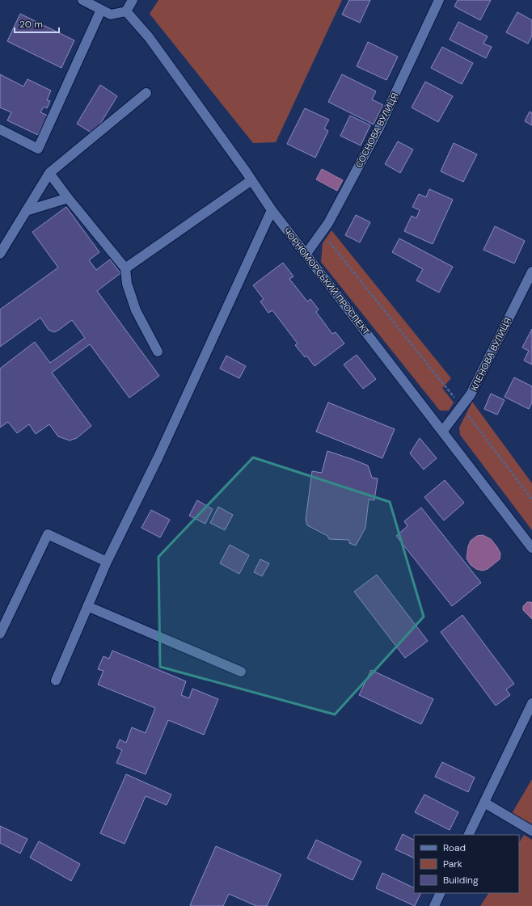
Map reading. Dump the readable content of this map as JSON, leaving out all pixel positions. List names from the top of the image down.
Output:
{
  "streets": {
    "street": ["СОСНОВА ВУЛИЦЯ", "ЧОРНОМОРСЬКИЙ ПРОСПЕКТ", "КЛЕНОВА ВУЛИЦЯ"]
  },
  "crossings": [
    ["СОСНОВА ВУЛИЦЯ", "ЧОРНОМОРСЬКИЙ ПРОСПЕКТ"],
    ["ЧОРНОМОРСЬКИЙ ПРОСПЕКТ", "КЛЕНОВА ВУЛИЦЯ"]
  ],
  "legend": ["Road", "Park", "Building"],
  "scale_bar": "20 m"
}
